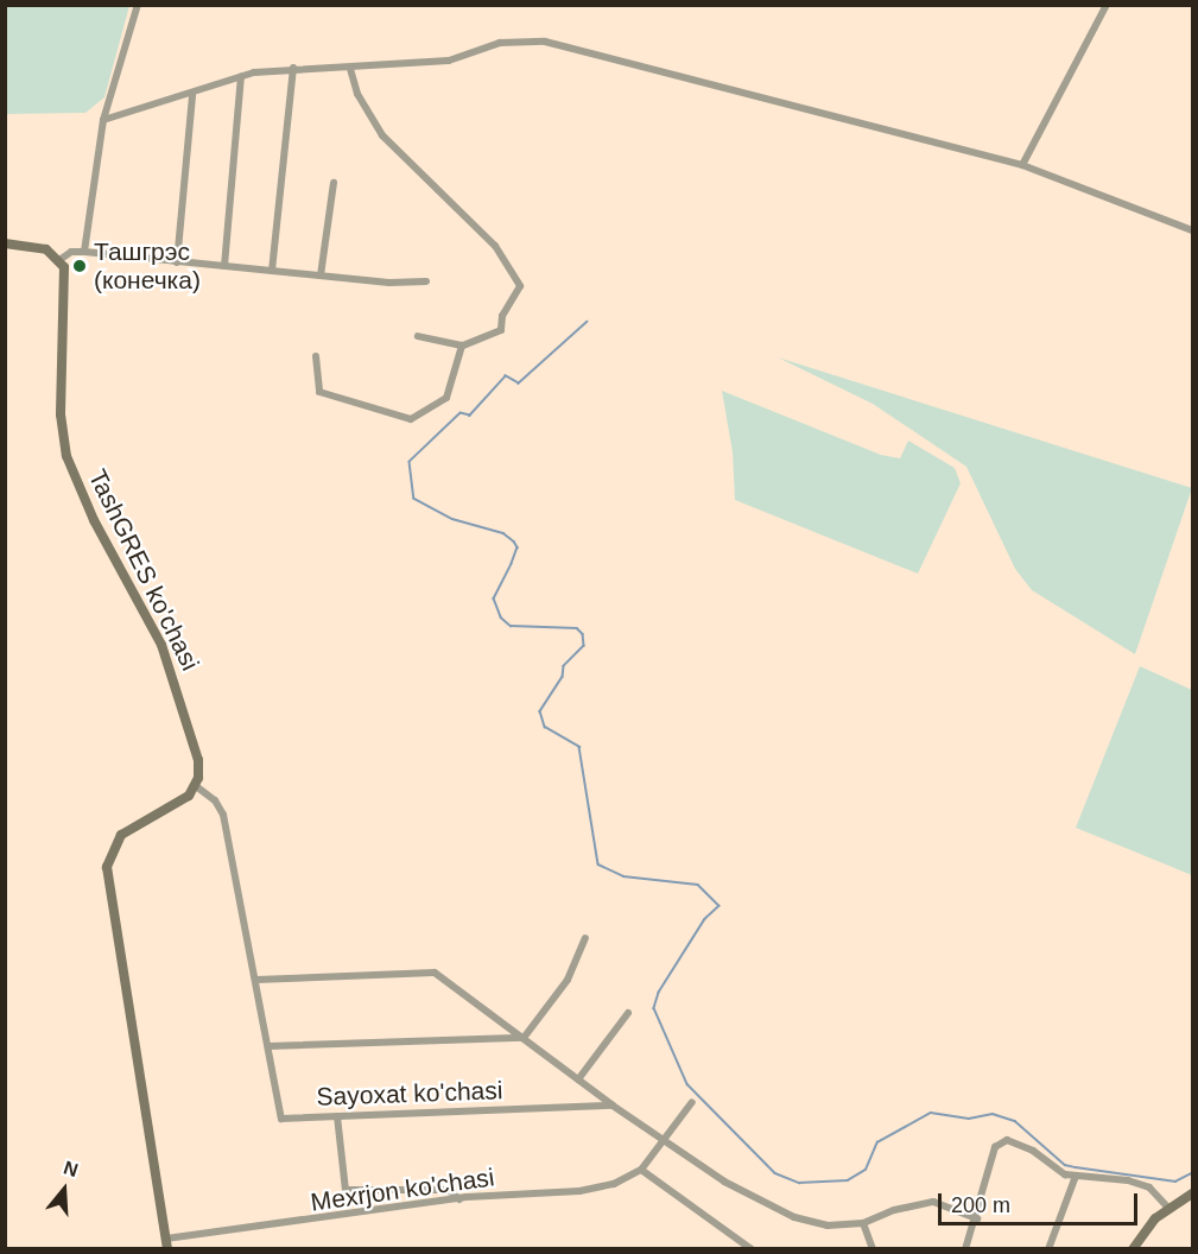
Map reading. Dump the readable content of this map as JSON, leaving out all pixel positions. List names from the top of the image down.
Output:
{
  "streets": {
    "main road": ["TashGRES ko'chasi"],
    "street": ["Sayoxat ko'chasi", "Mexrjon ko'chasi"]
  },
  "crossings": [
    ["TashGRES ko'chasi", "Sayoxat ko'chasi"]
  ],
  "places": ["Ташгрэс (конечка)"],
  "scale_bar": "200 m",
  "north": "top"
}
